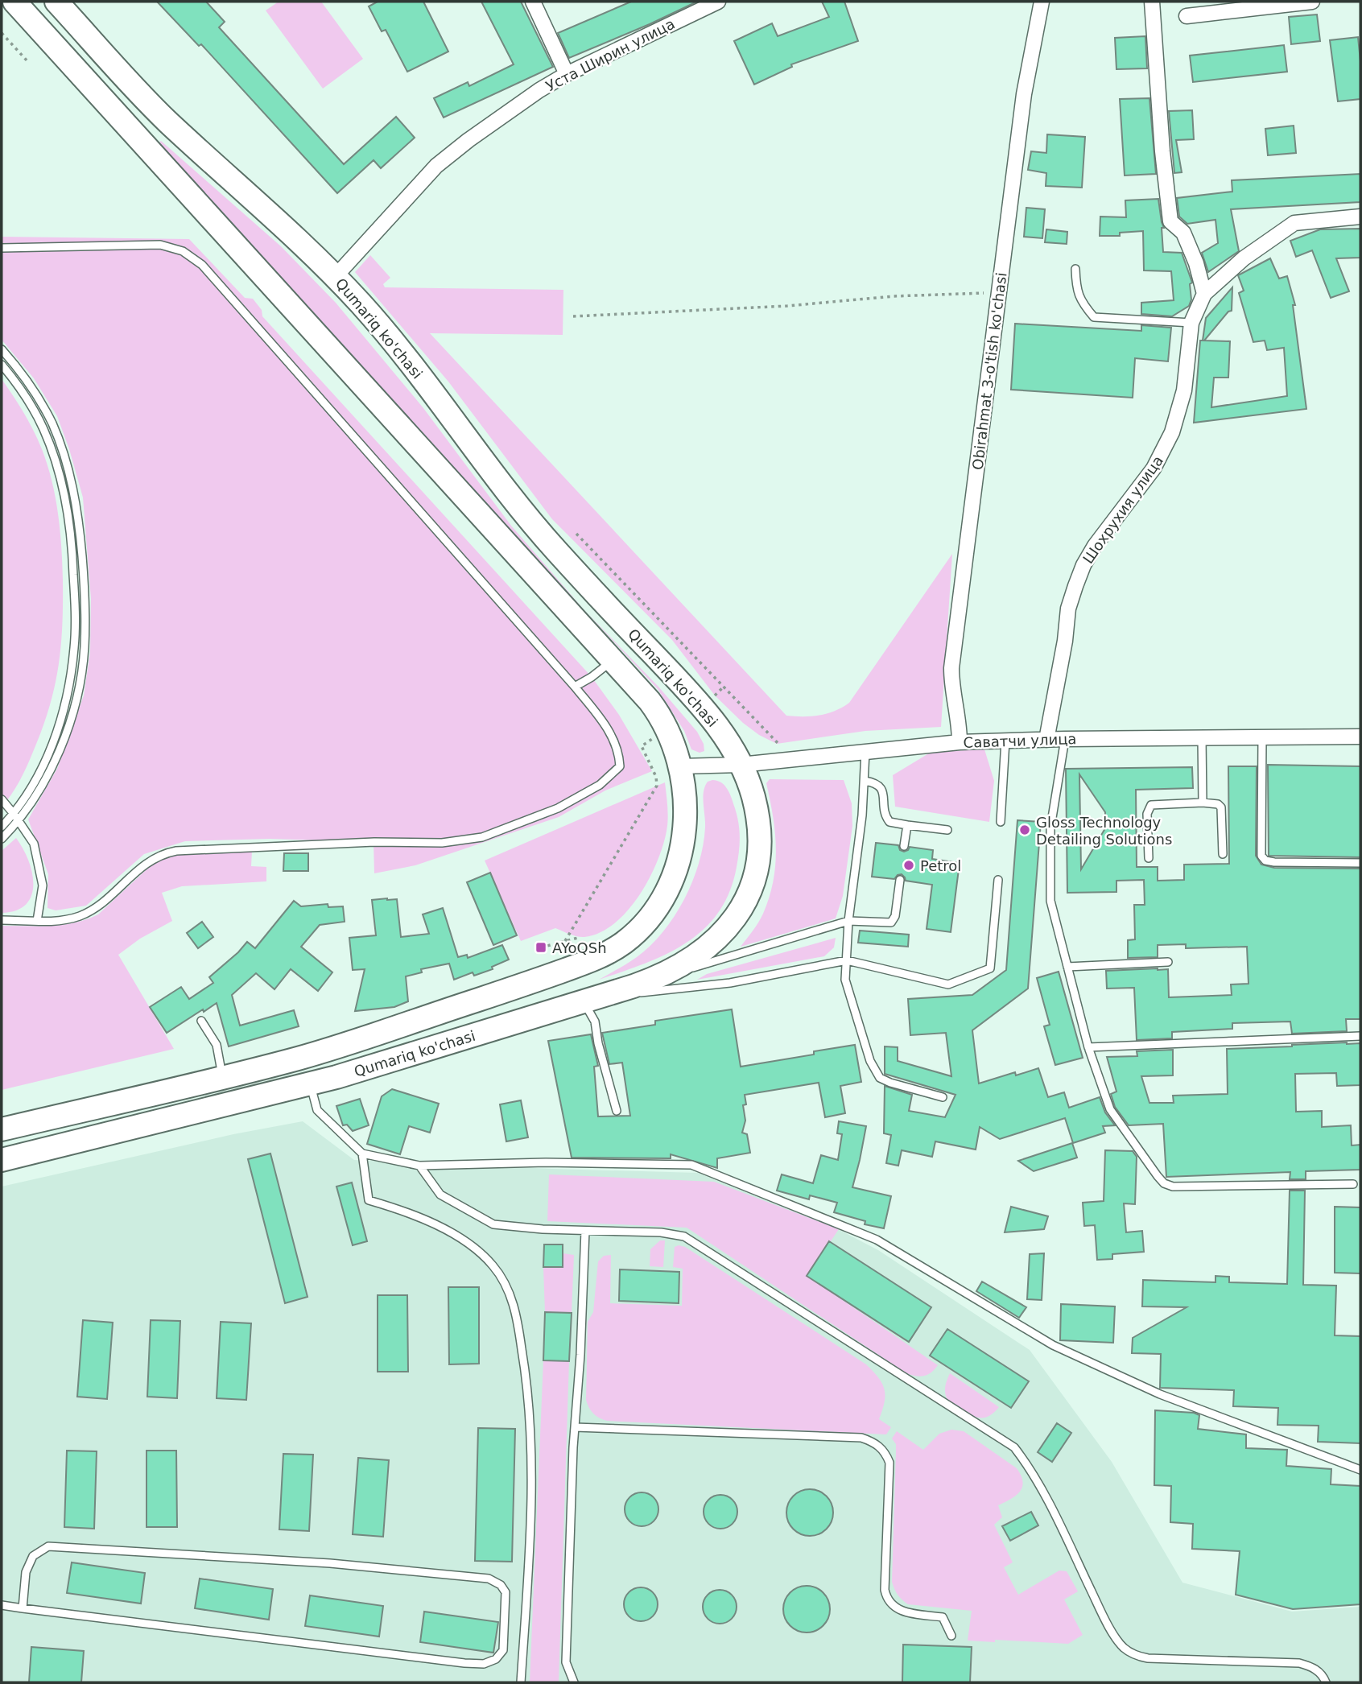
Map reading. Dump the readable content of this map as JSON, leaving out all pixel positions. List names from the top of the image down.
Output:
{
  "streets": {
    "main road": ["Qumariq ko'chasi"],
    "street": [
      "Уста Ширин улица",
      "Obirahmat 3-o'tish ko'chasi",
      "Шохрухия улица",
      "Саватчи улица"
    ]
  },
  "crossings": [
    ["Уста Ширин улица", "Qumariq ko'chasi"],
    ["Qumariq ko'chasi", "Саватчи улица"],
    ["Obirahmat 3-o'tish ko'chasi", "Саватчи улица"],
    ["Шохрухия улица", "Саватчи улица"]
  ],
  "places": {
    "other": ["Gloss Technology Detailing Solutions", "Petrol"],
    "transit": ["AYoQSh"]
  }
}
